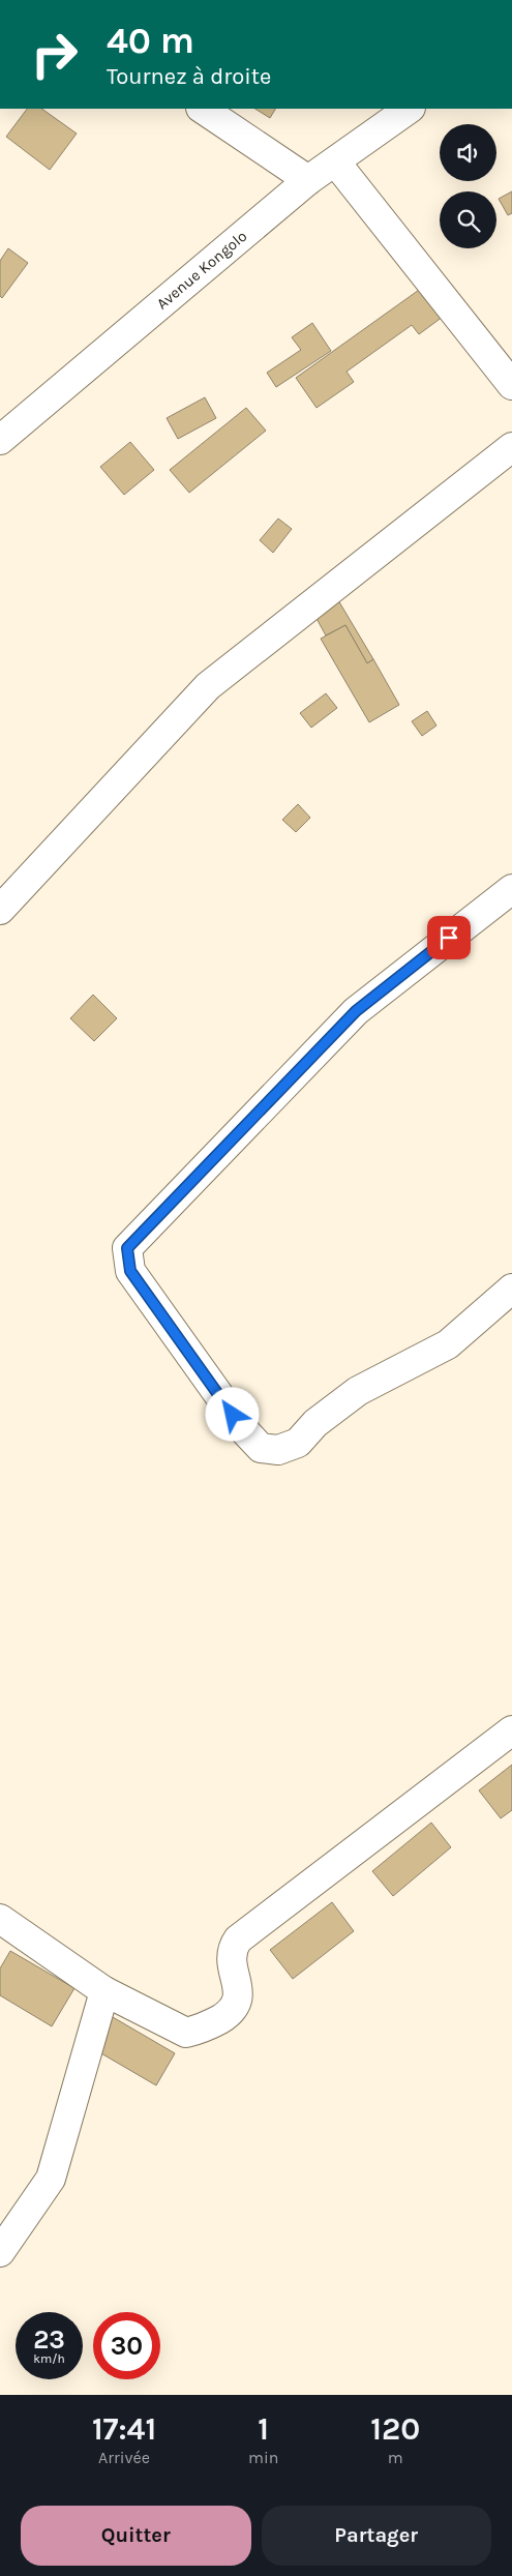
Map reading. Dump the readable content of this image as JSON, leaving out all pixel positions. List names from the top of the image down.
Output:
{
  "streets": {
    "street": ["Avenue Kongolo"]
  },
  "page": {
    "turn": ["40 m", "Tournez à droite"],
    "speed": "23 km/h",
    "limit": "30",
    "eta": [
      "17:41",
      "Arrivée",
      "1",
      "min",
      "120",
      "m"
    ],
    "buttons": ["Quitter", "Partager"]
  }
}
